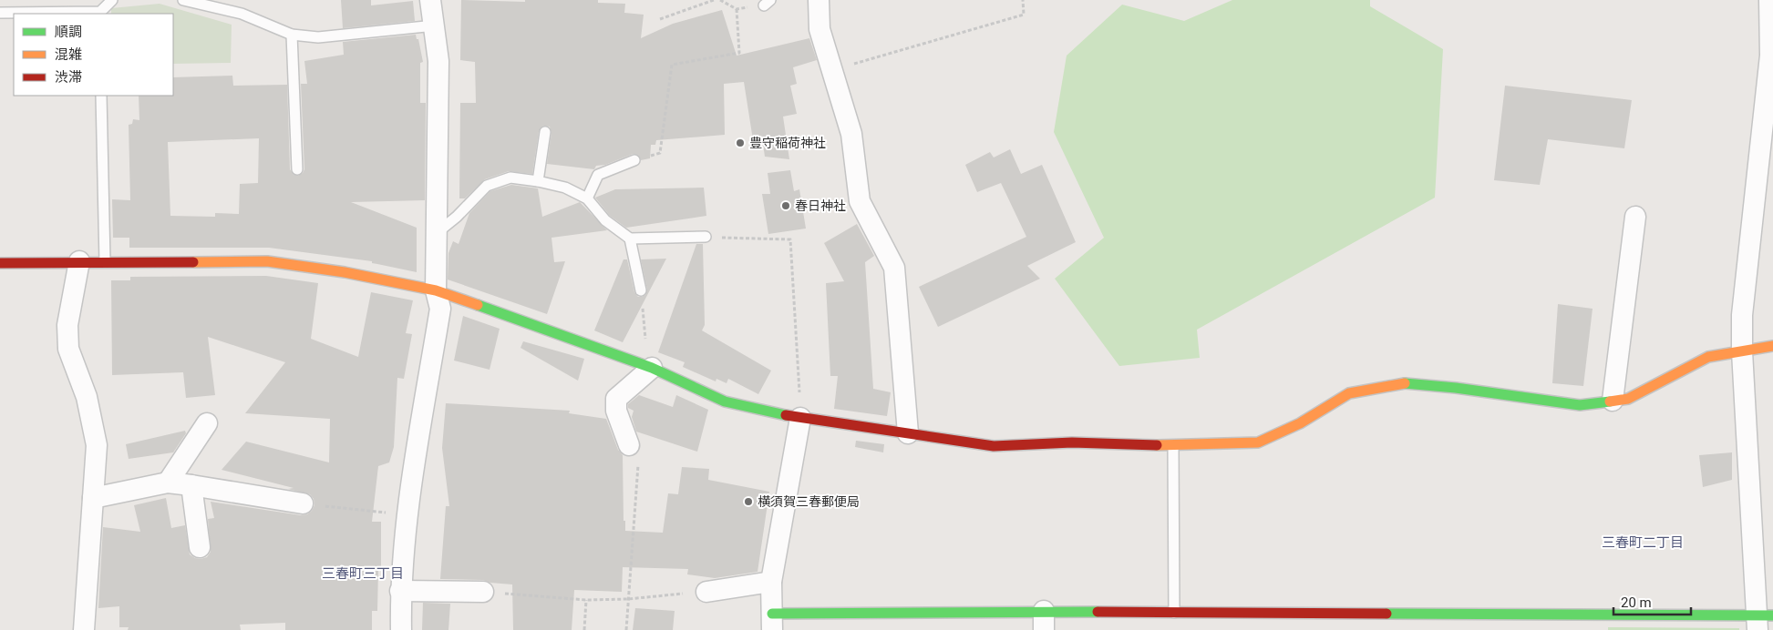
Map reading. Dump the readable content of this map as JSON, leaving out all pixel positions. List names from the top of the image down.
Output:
{
  "districts": ["三春町二丁目", "三春町三丁目"],
  "places": ["豊守稲荷神社", "春日神社", "横須賀三春郵便局"],
  "legend": ["順調", "混雑", "渋滞"],
  "scale_bar": "20 m"
}
